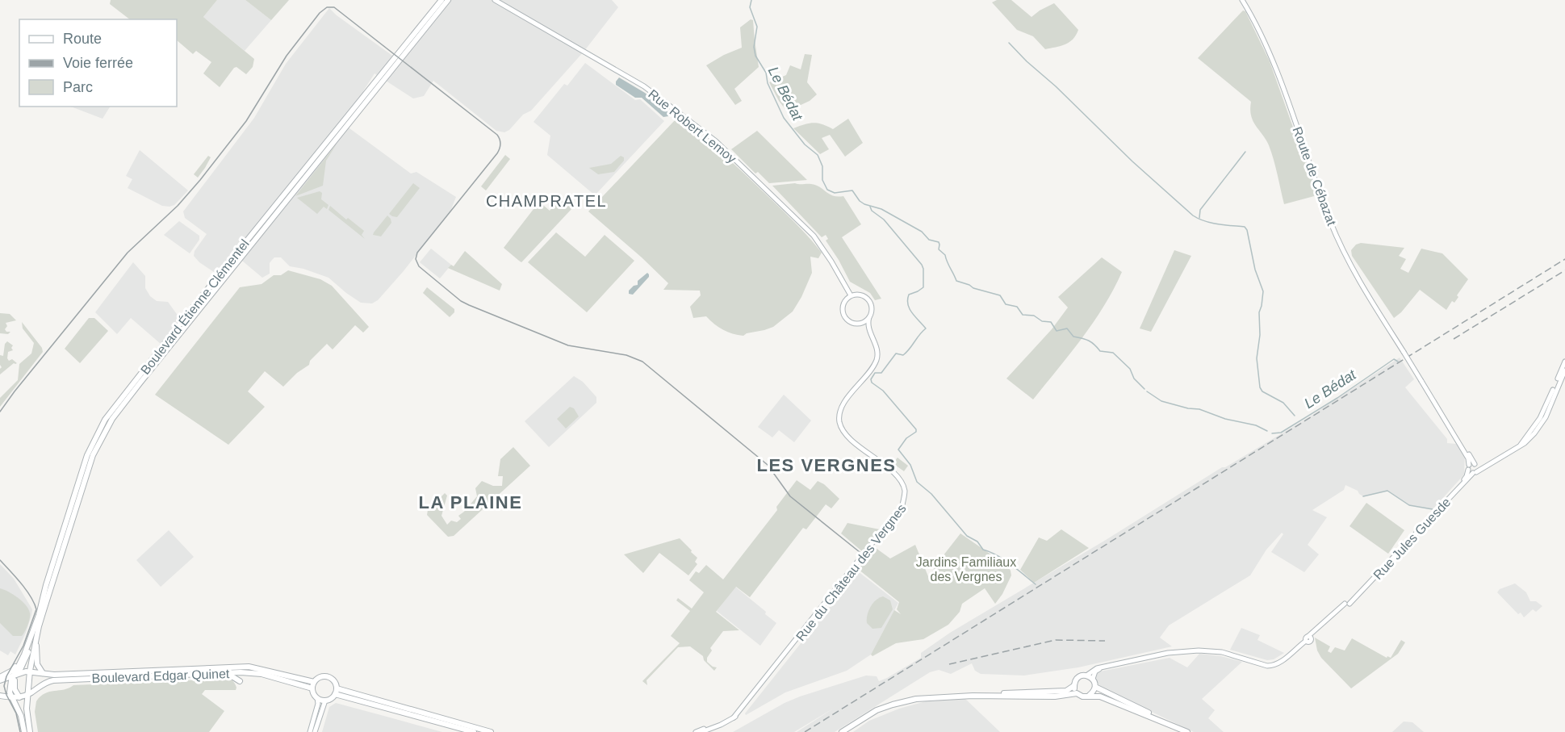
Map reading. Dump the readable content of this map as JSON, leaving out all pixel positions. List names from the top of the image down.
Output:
{
  "streets": {
    "main road": [
      "Rue Robert Lemoy",
      "Route de Cébazat",
      "Boulevard Étienne Clémentel",
      "Rue Jules Guesde",
      "Rue du Château des Vergnes",
      "Boulevard Edgar Quinet"
    ]
  },
  "districts": ["CHAMPRATEL", "LES VERGNES", "LA PLAINE"],
  "water": ["Le Bédat"],
  "parks": ["Jardins Familiaux des Vergnes"],
  "legend": ["Route", "Voie ferrée", "Parc"]
}
